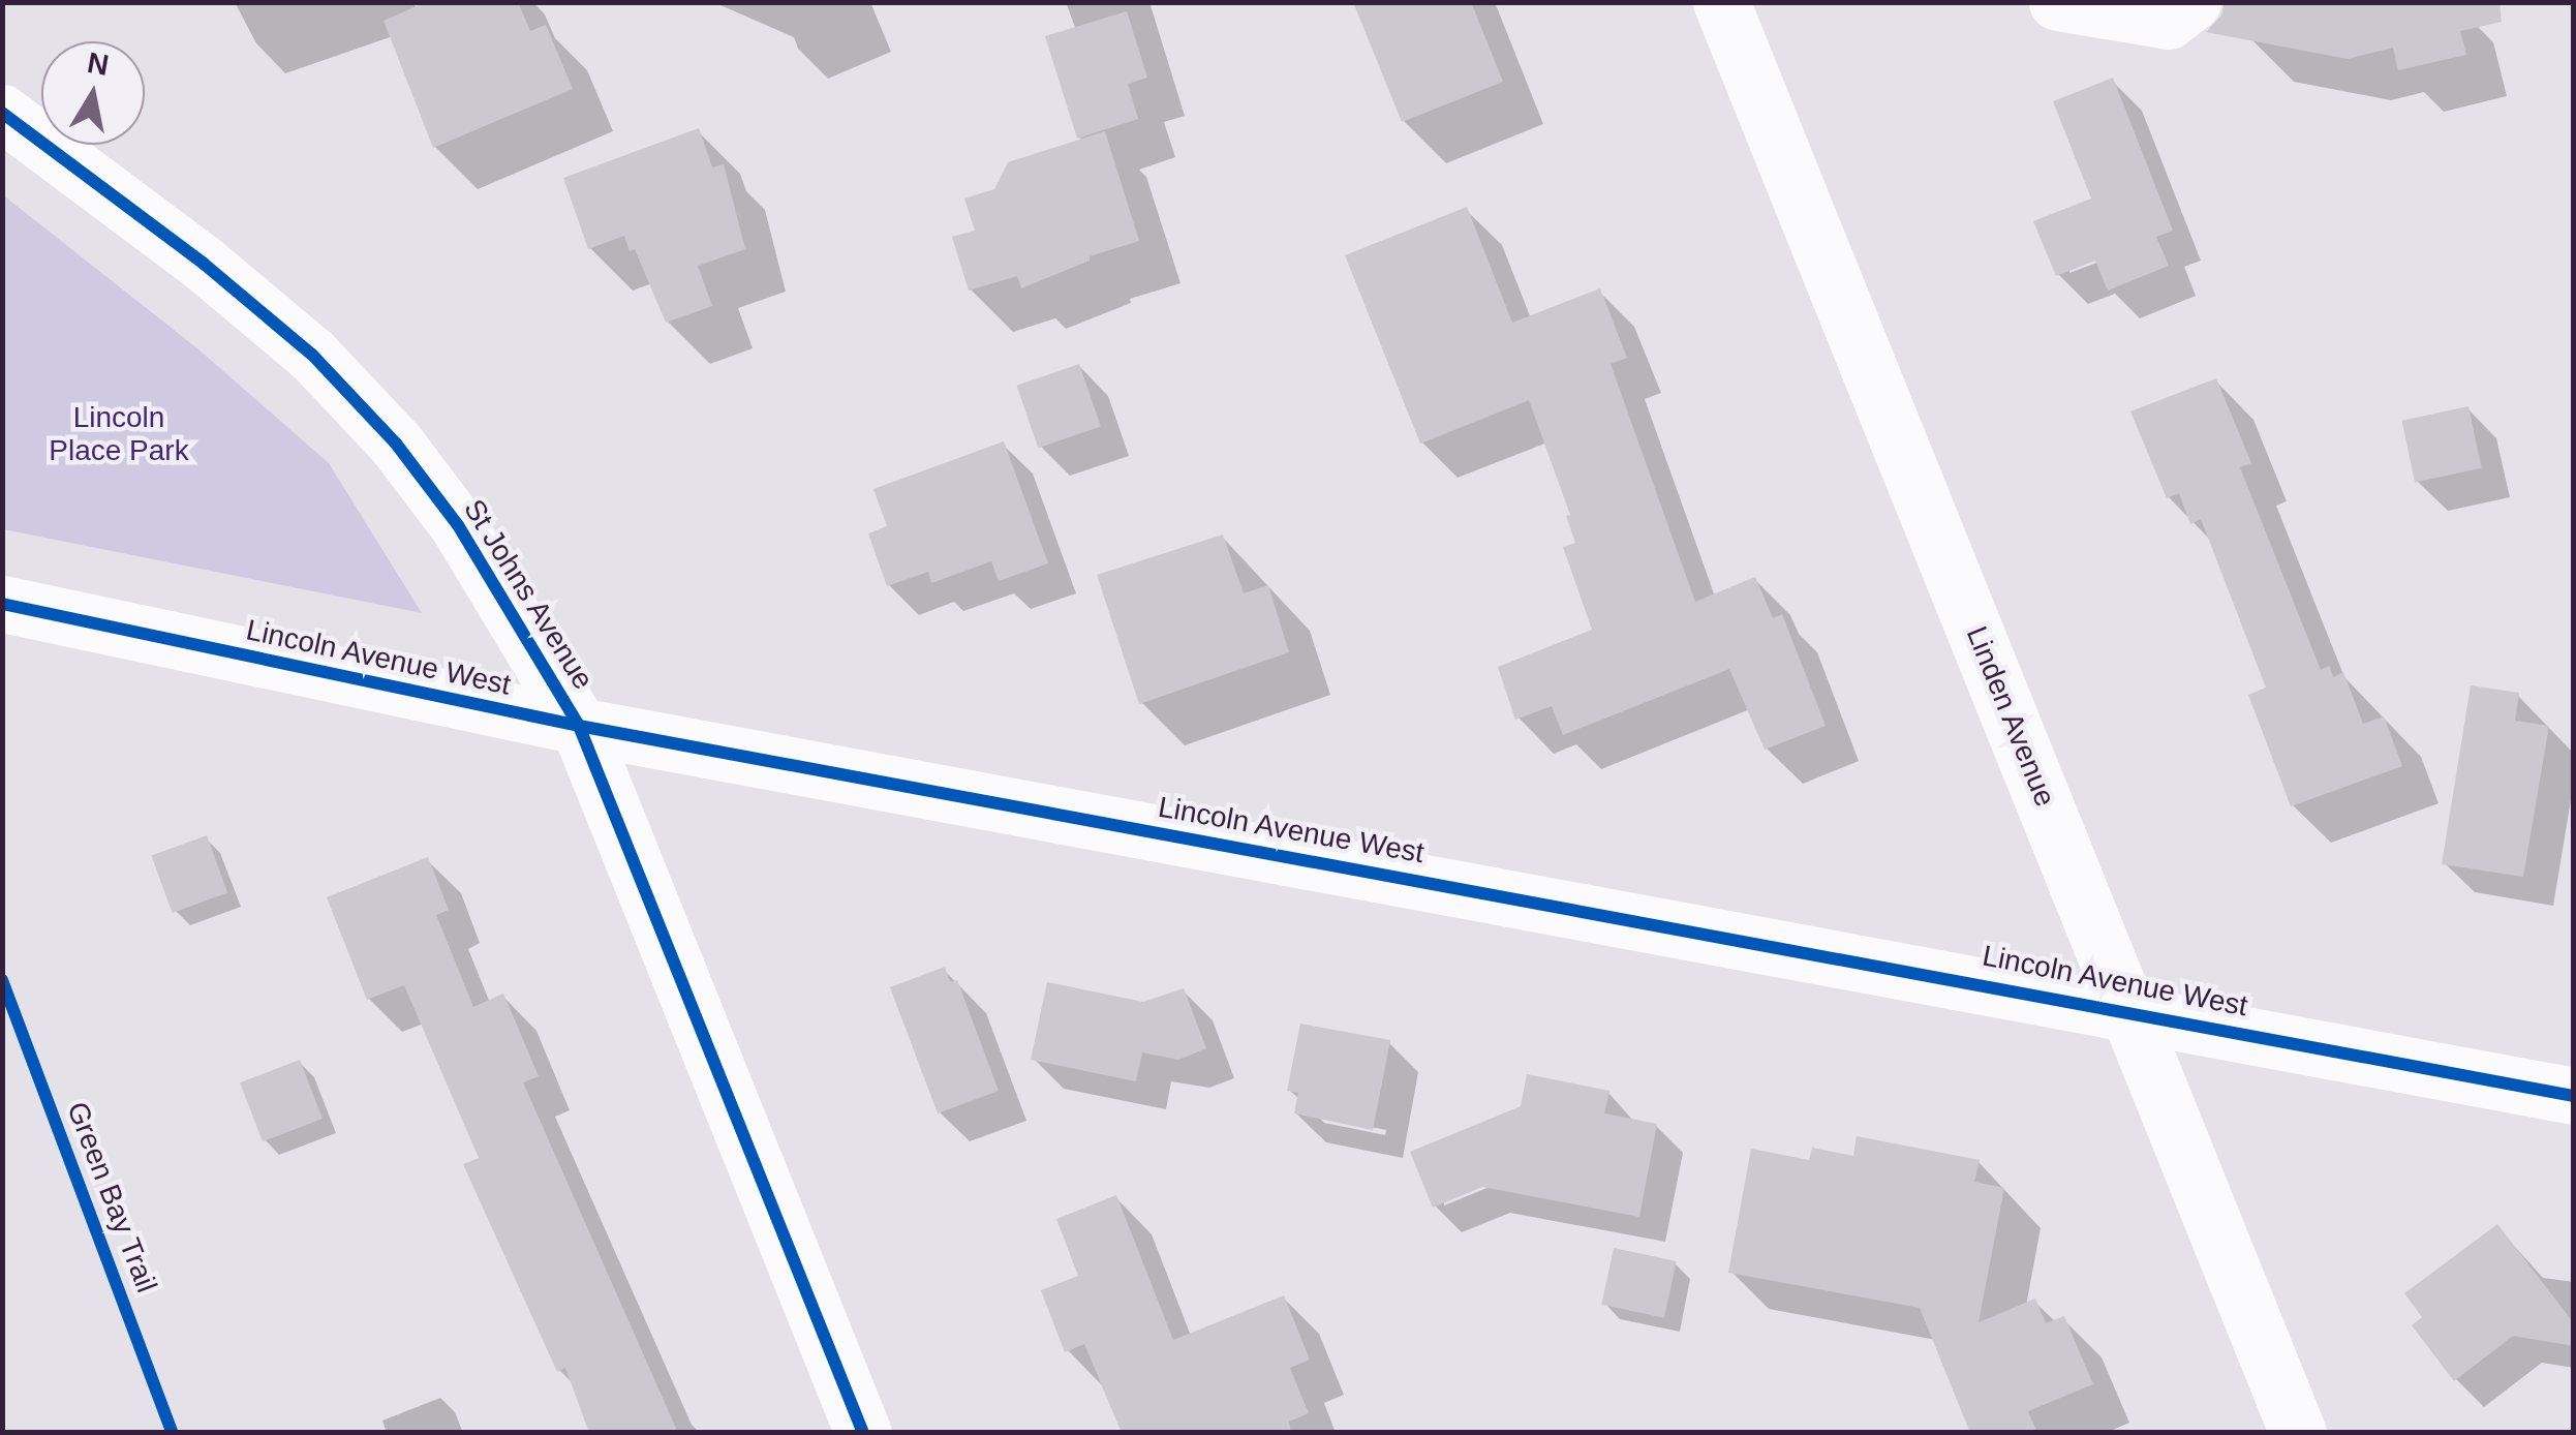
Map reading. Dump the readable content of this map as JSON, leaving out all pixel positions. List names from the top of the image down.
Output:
{
  "streets": {
    "street": ["St Johns Avenue", "Lincoln Avenue West", "Linden Avenue"],
    "cycle path": ["Green Bay Trail"]
  },
  "crossings": [
    ["St Johns Avenue", "Lincoln Avenue West"],
    ["Lincoln Avenue West", "Linden Avenue"]
  ],
  "parks": ["Lincoln Place Park"],
  "north": "top"
}
